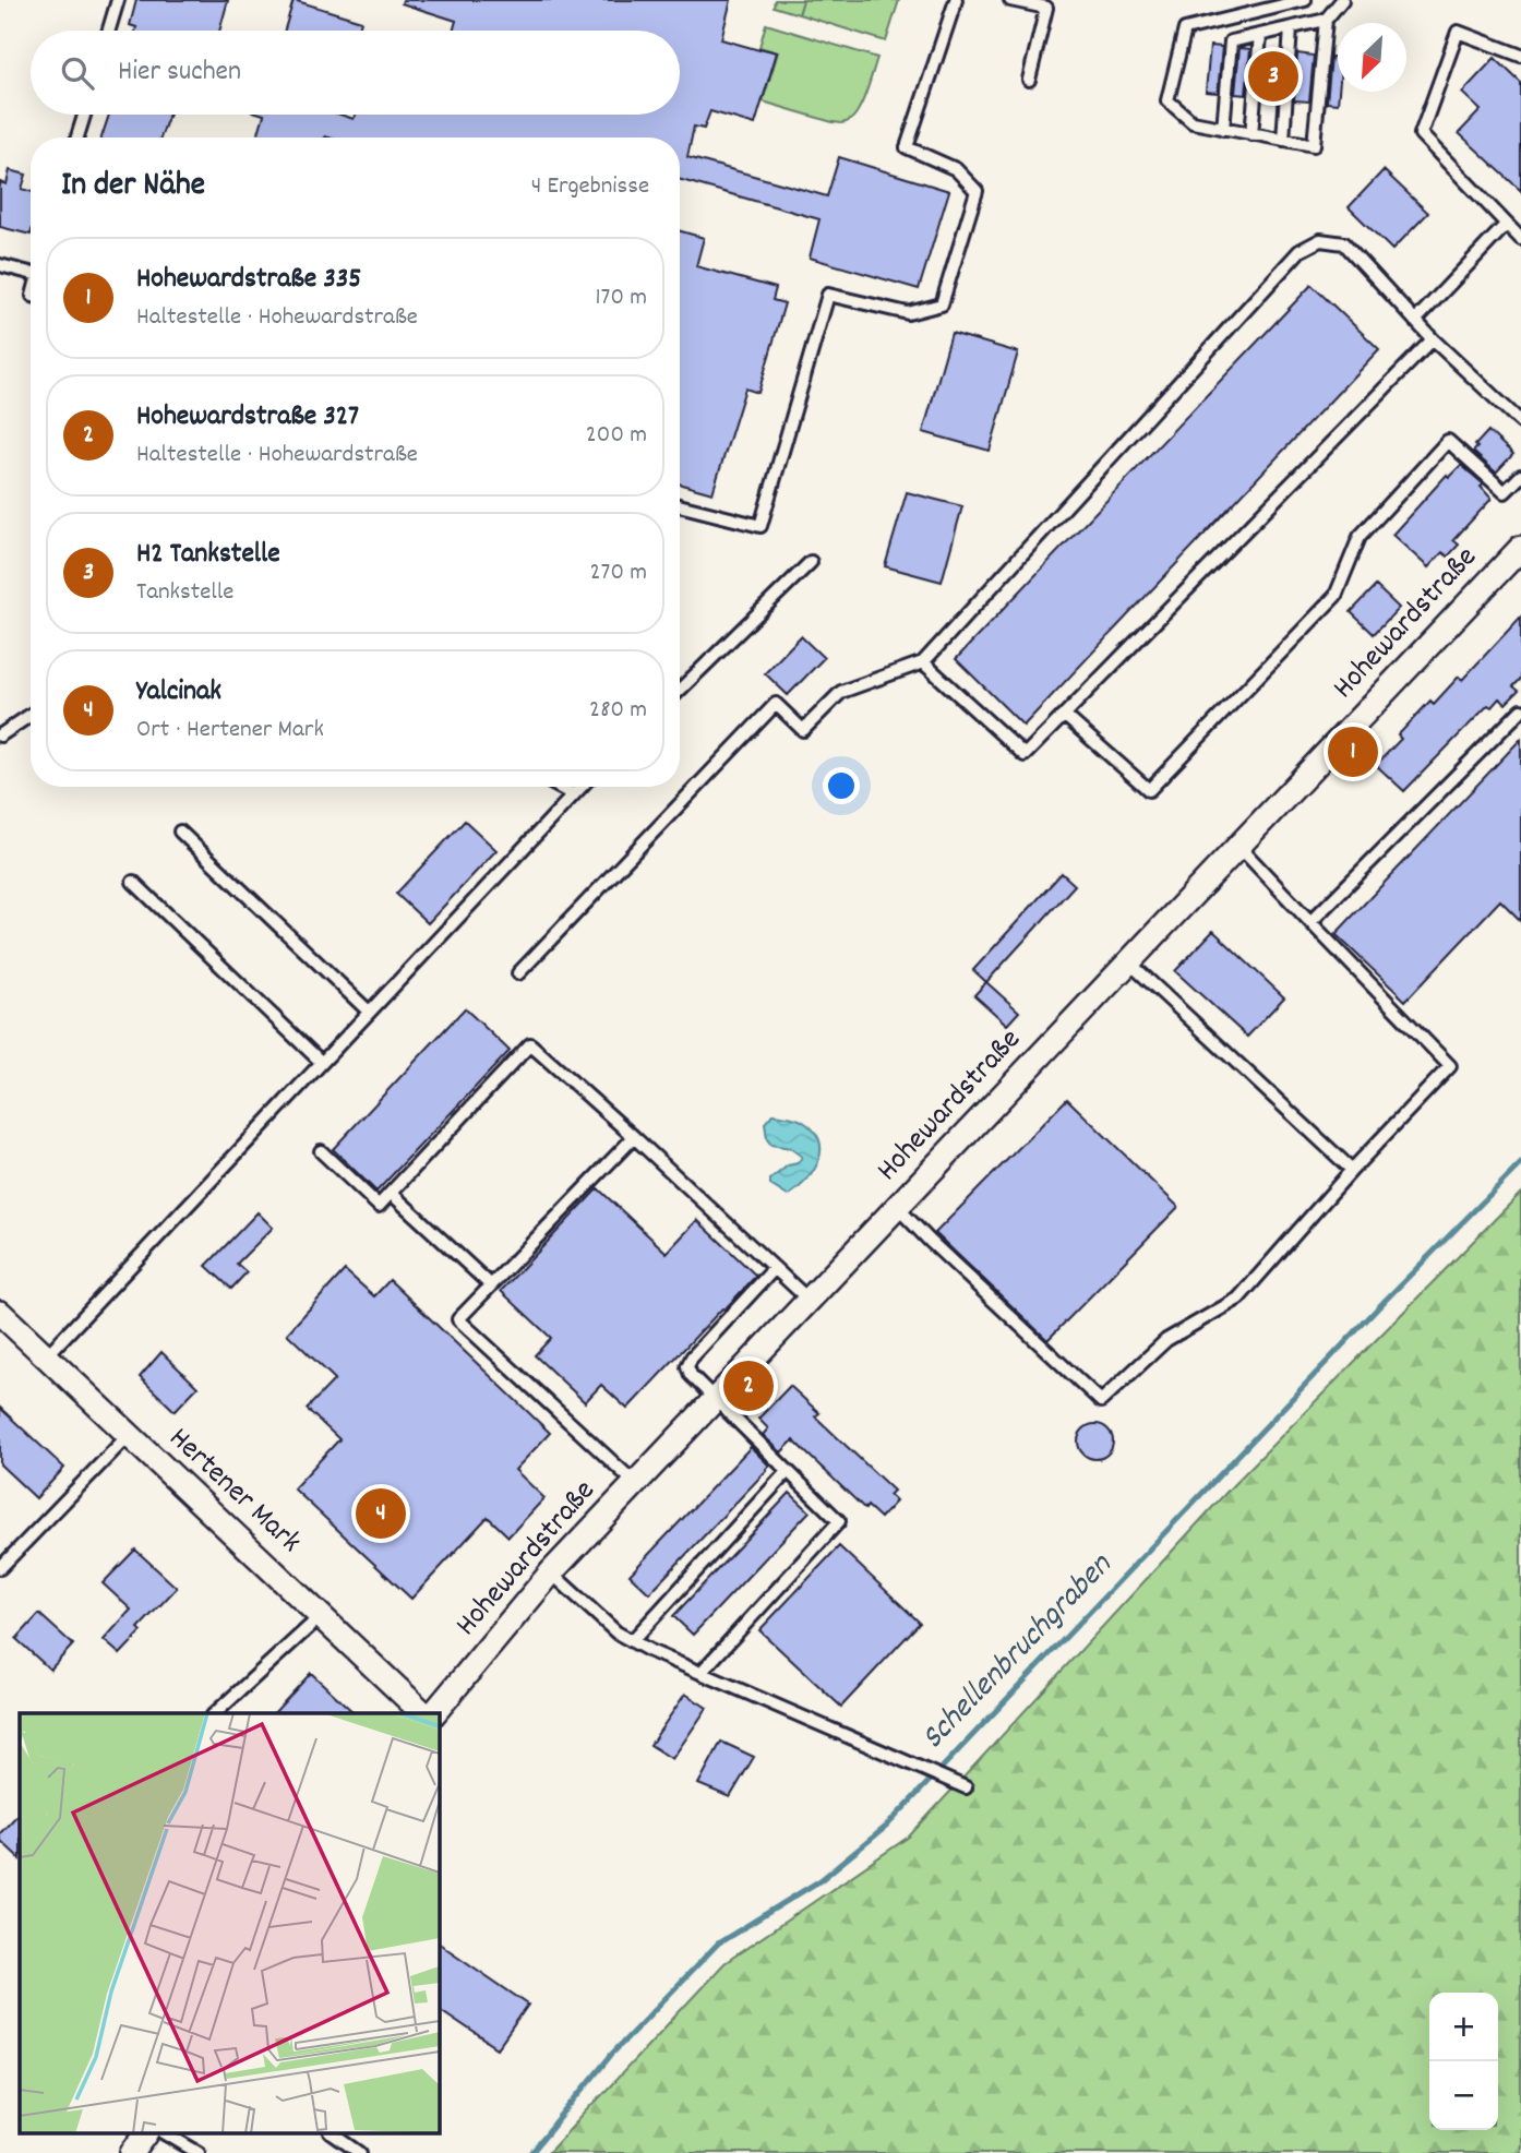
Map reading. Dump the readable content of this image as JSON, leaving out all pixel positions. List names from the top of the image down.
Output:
{
  "streets": {
    "street": ["Hohewardstraße", "Hertener Mark"]
  },
  "water": ["Schellenbruchgraben"],
  "north": "bottom left",
  "page": {
    "search": "Hier suchen",
    "pins": [
      "3",
      "1",
      "2",
      "4"
    ],
    "heading": ["In der Nähe", "4 Ergebnisse"],
    "list": [
      {
        "mark": "1",
        "name": "Hohewardstraße 335",
        "note": "Haltestelle · Hohewardstraße",
        "value": "170 m"
      },
      {
        "mark": "2",
        "name": "Hohewardstraße 327",
        "note": "Haltestelle · Hohewardstraße",
        "value": "200 m"
      },
      {
        "mark": "3",
        "name": "H2 Tankstelle",
        "note": "Tankstelle",
        "value": "270 m"
      },
      {
        "mark": "4",
        "name": "Yalcinak",
        "note": "Ort · Hertener Mark",
        "value": "280 m"
      }
    ],
    "map_buttons": ["+", "−"]
  }
}
